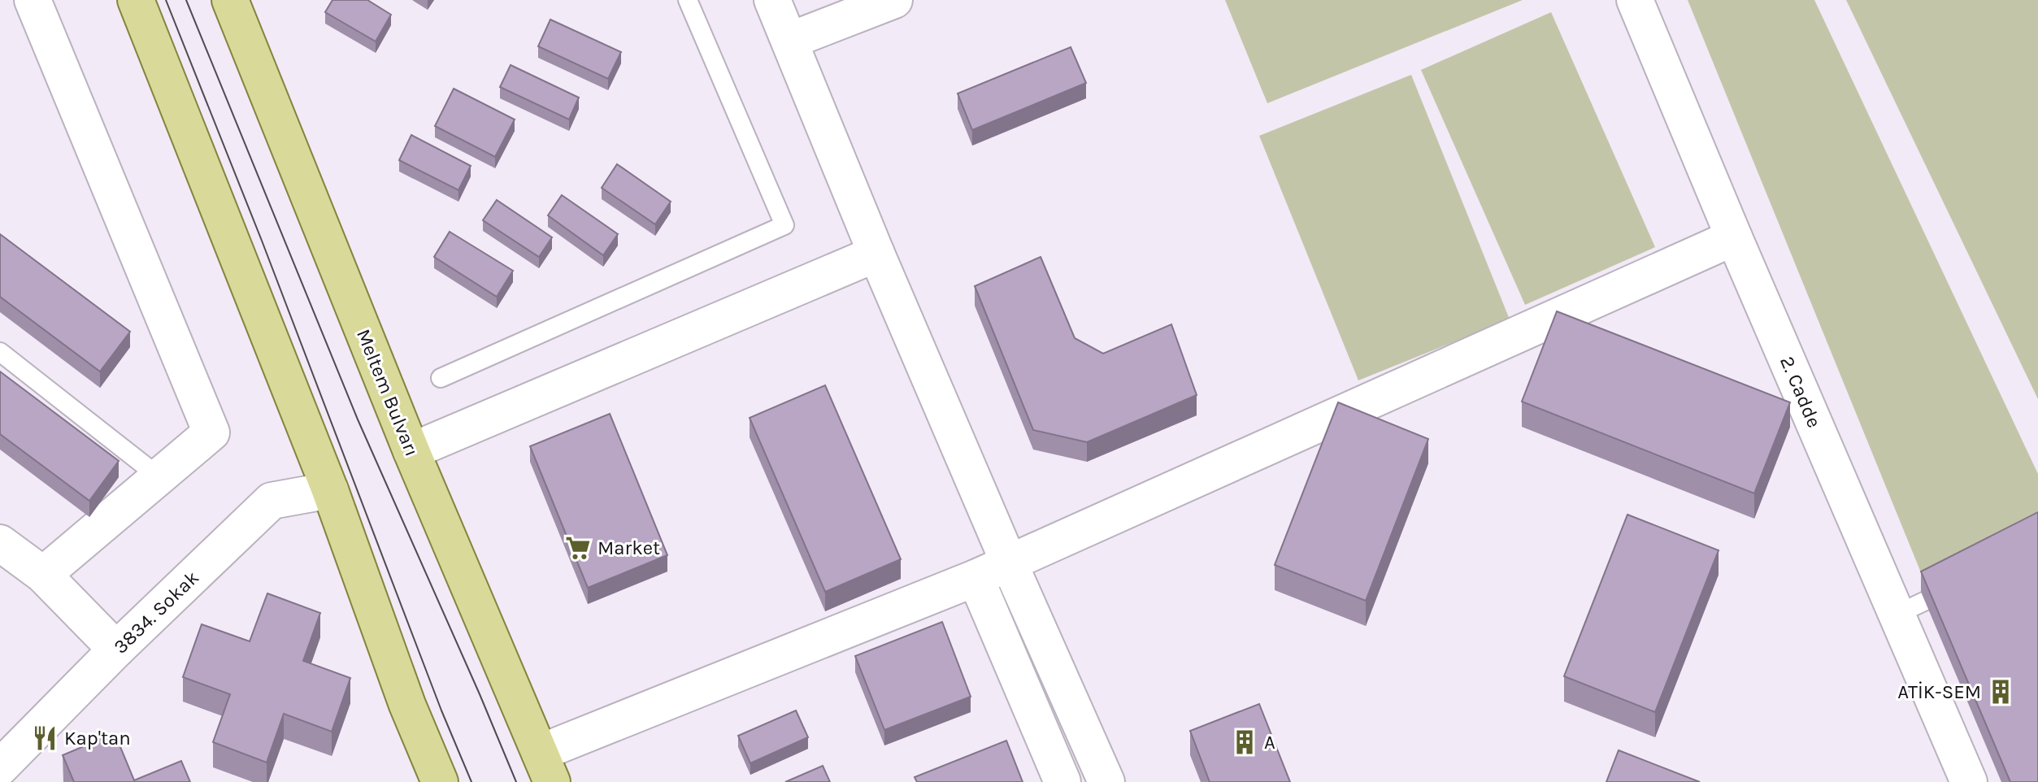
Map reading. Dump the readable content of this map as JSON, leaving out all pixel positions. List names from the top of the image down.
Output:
{
  "streets": {
    "main road": ["Meltem Bulvarı"],
    "street": ["2. Cadde", "3834. Sokak"]
  },
  "places": {
    "supermarket": ["Market"],
    "building": ["ATİK-SEM", "A"],
    "restaurant": ["Kap'tan"]
  }
}
